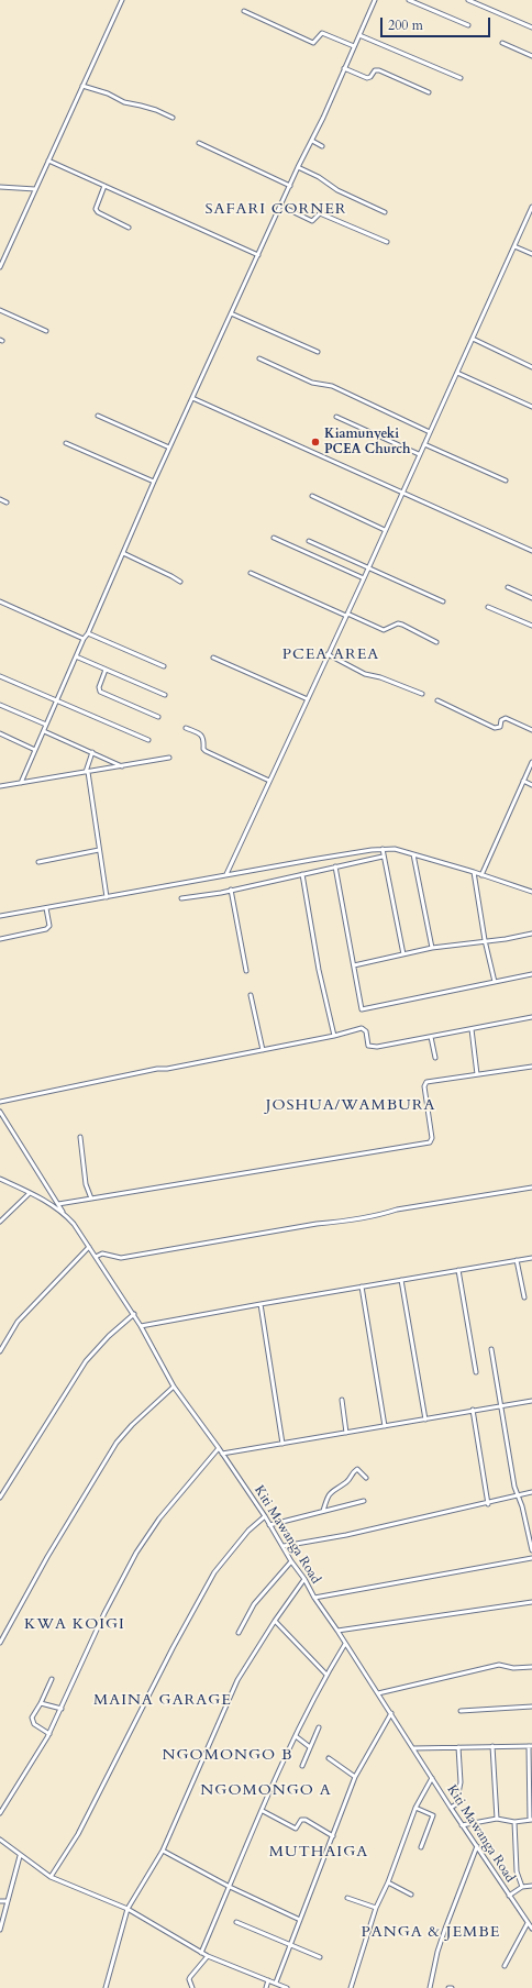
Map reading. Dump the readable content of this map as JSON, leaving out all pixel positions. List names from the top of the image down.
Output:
{
  "streets": {
    "street": ["Kiti Mawanga Road"]
  },
  "districts": [
    "SAFARI CORNER",
    "PCEA AREA",
    "JOSHUA/WAMBURA",
    "KWA KOIGI",
    "MAINA GARAGE",
    "NGOMONGO B",
    "NGOMONGO A",
    "MUTHAIGA",
    "PANGA & JEMBE"
  ],
  "places": ["Kiamunyeki PCEA Church"],
  "scale_bar": "200 m"
}
